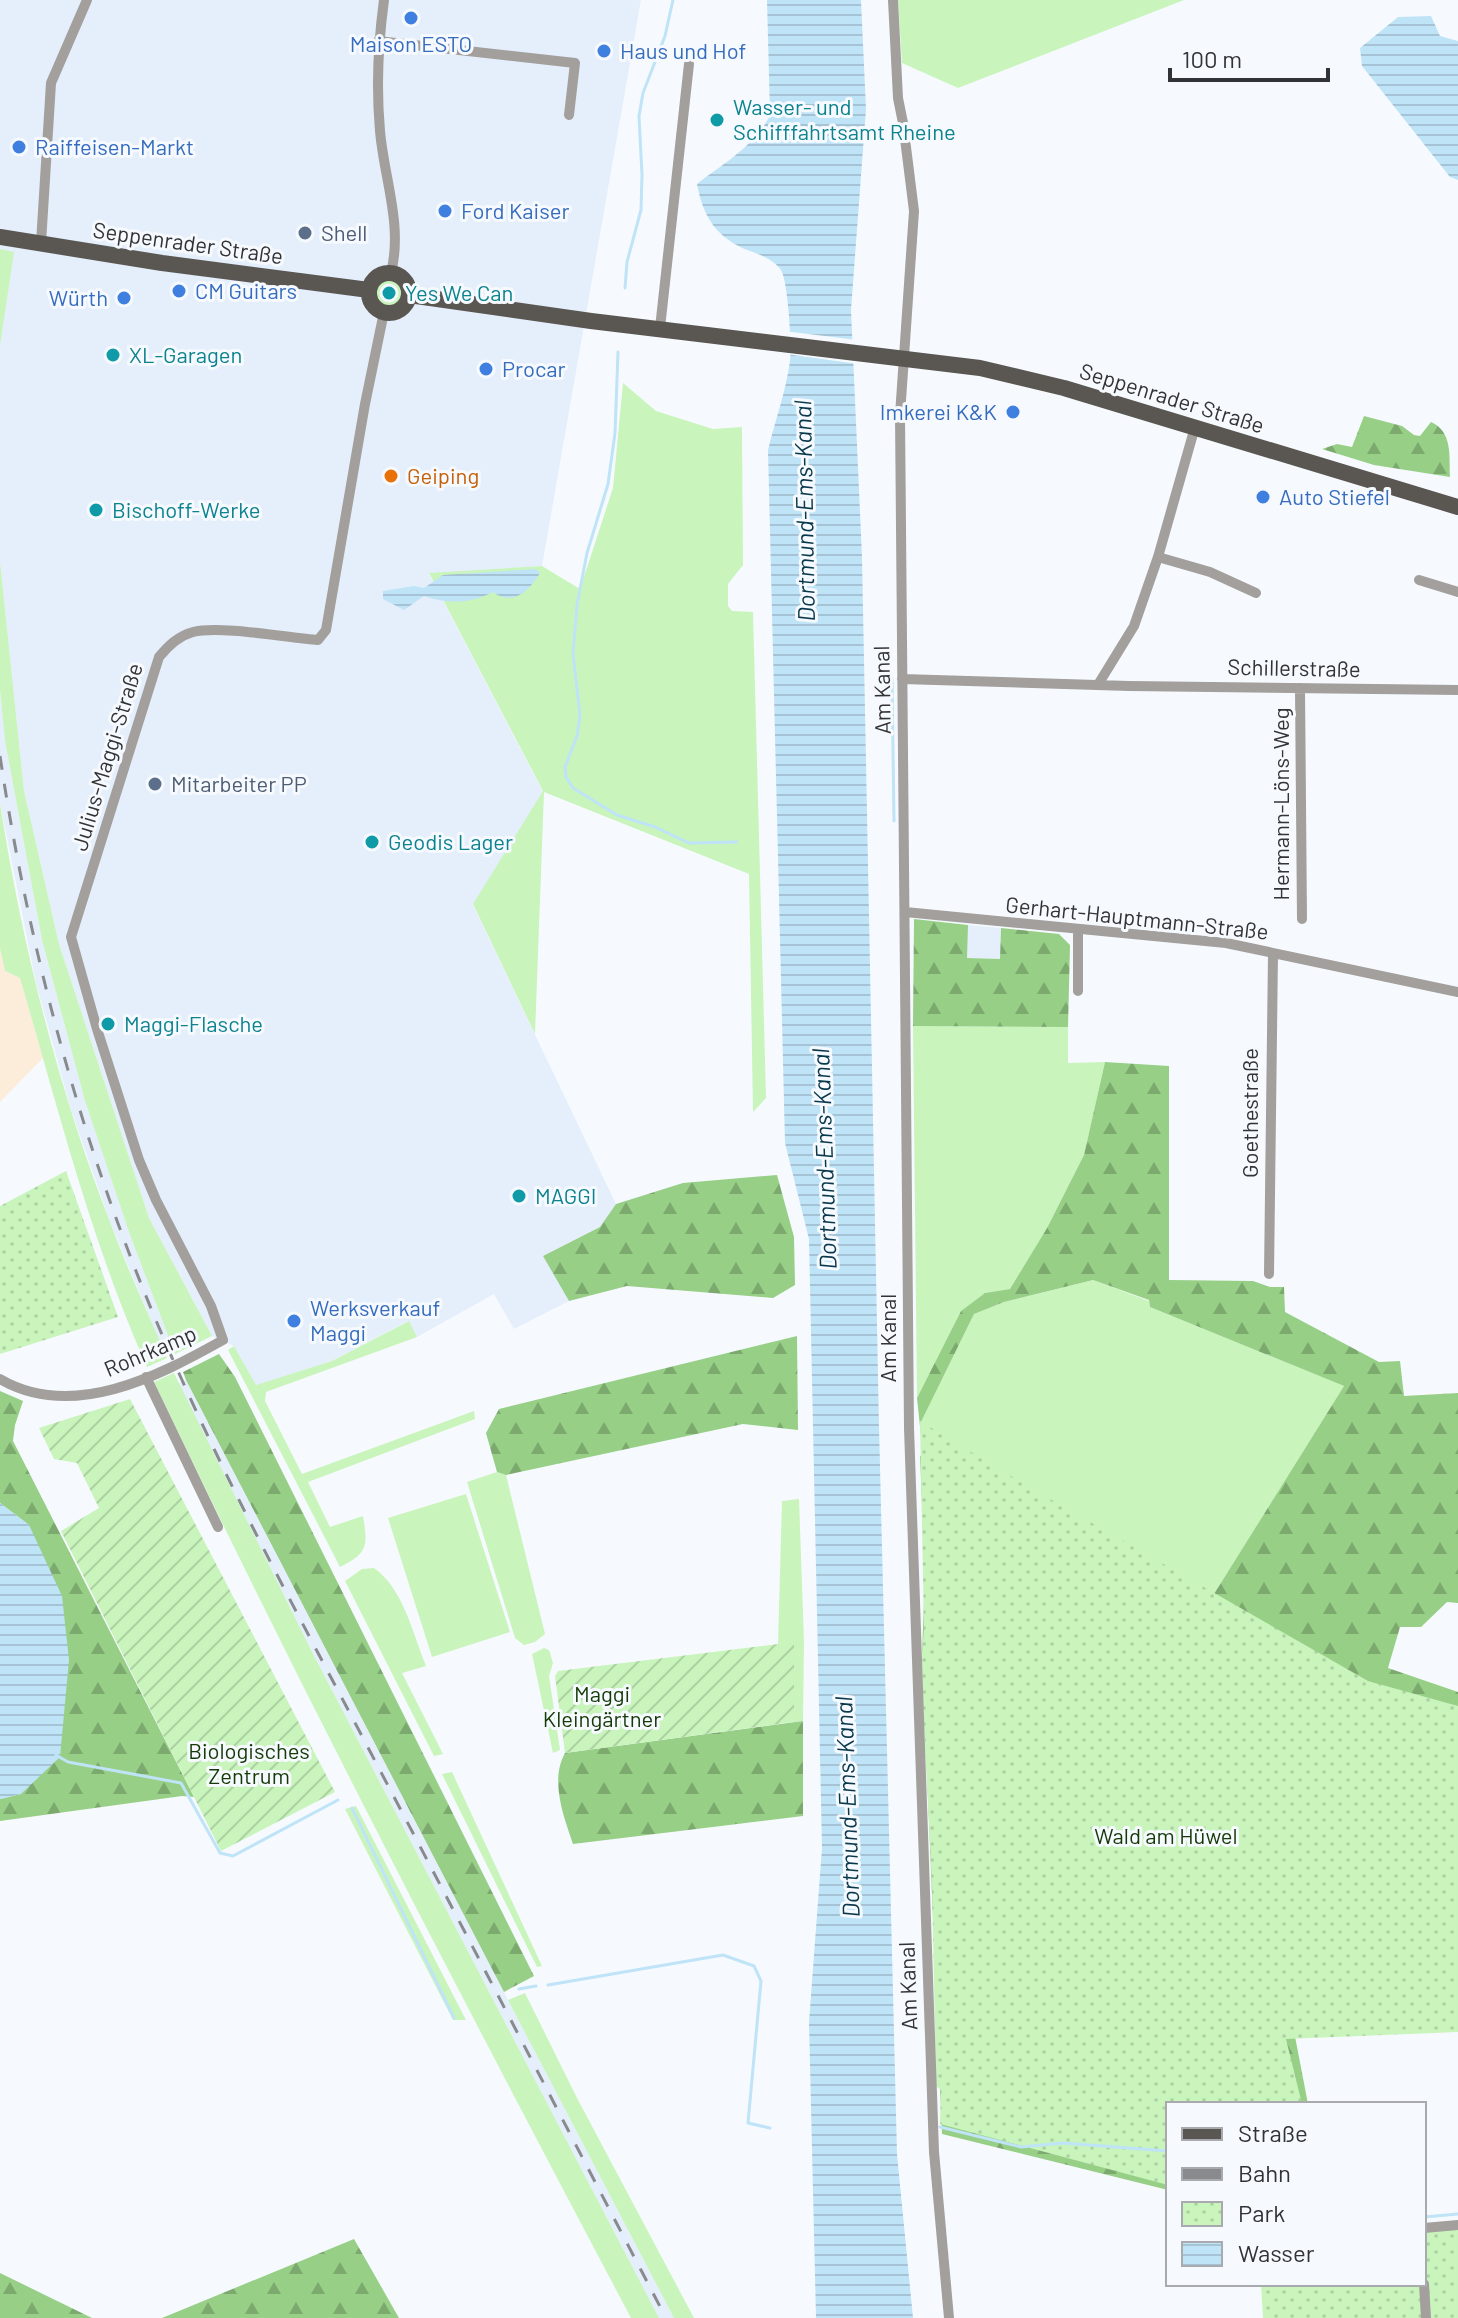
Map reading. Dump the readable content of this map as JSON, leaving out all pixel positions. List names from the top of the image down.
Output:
{
  "streets": {
    "main road": ["Seppenrader Straße"],
    "street": [
      "Schillerstraße",
      "Am Kanal",
      "Julius-Maggi-Straße",
      "Hermann-Löns-Weg",
      "Gerhart-Hauptmann-Straße",
      "Goethestraße",
      "Rohrkamp"
    ]
  },
  "crossings": [
    ["Seppenrader Straße", "Am Kanal"],
    ["Seppenrader Straße", "Julius-Maggi-Straße"],
    ["Schillerstraße", "Hermann-Löns-Weg"],
    ["Am Kanal", "Gerhart-Hauptmann-Straße"],
    ["Julius-Maggi-Straße", "Rohrkamp"],
    ["Gerhart-Hauptmann-Straße", "Goethestraße"]
  ],
  "water": ["Dortmund-Ems-Kanal"],
  "parks": ["Maggi Kleingärtner", "Biologisches Zentrum", "Wald am Hüwel"],
  "places": [
    "Maison ESTO",
    "Haus und Hof",
    "Wasser- und Schifffahrtsamt Rheine",
    "Raiffeisen-Markt",
    "Ford Kaiser",
    "Shell",
    "CM Guitars",
    "Yes We Can",
    "Würth",
    "XL-Garagen",
    "Procar",
    "Imkerei K&K",
    "Geiping",
    "Auto Stiefel",
    "Bischoff-Werke",
    "Mitarbeiter PP",
    "Geodis Lager",
    "Maggi-Flasche",
    "MAGGI",
    "Werksverkauf Maggi"
  ],
  "legend": [
    "Straße",
    "Bahn",
    "Park",
    "Wasser"
  ],
  "scale_bar": "100 m"
}
